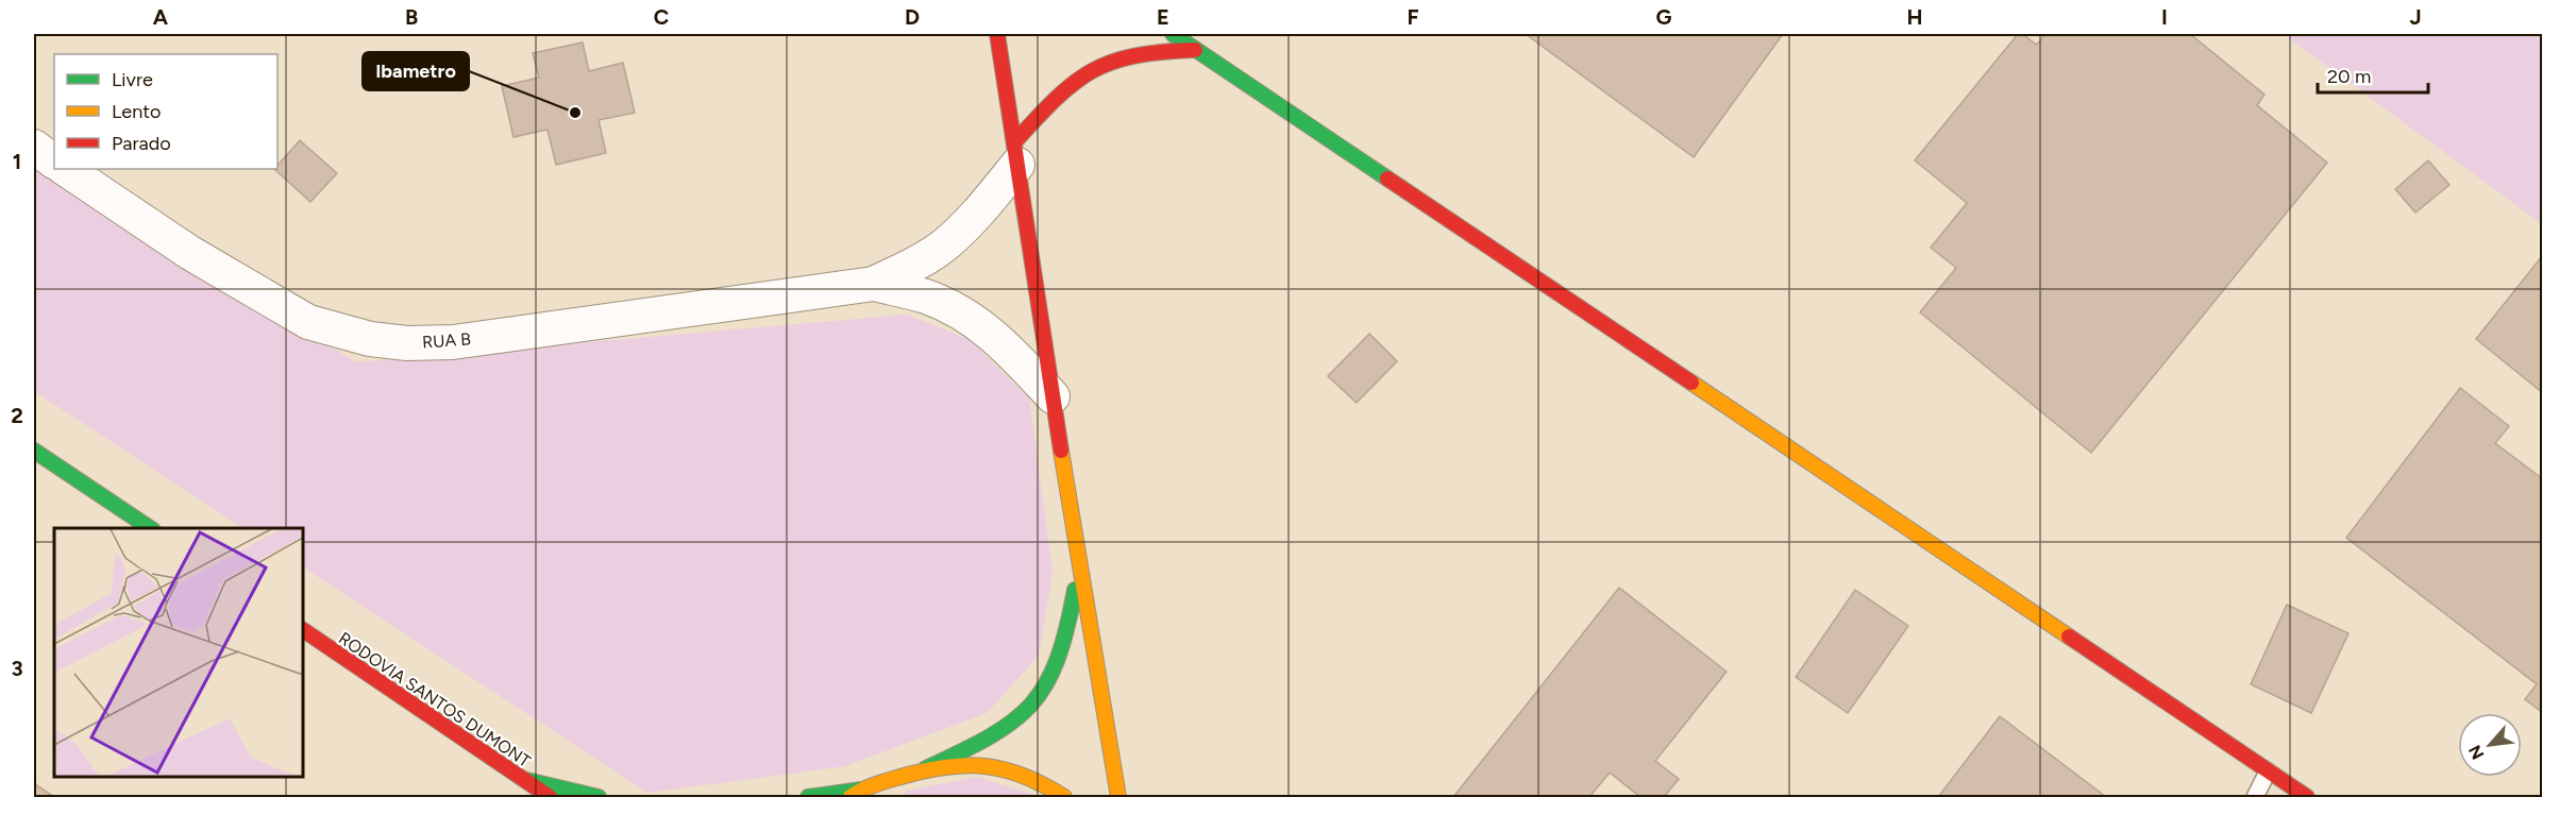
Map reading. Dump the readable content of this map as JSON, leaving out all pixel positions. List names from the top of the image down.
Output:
{
  "streets": {
    "main road": ["RODOVIA SANTOS DUMONT"],
    "street": ["RUA B"]
  },
  "places": ["Ibametro"],
  "legend": ["Livre", "Lento", "Parado"],
  "scale_bar": "20 m",
  "north": "bottom left",
  "grid": {
    "columns": [
      "A",
      "B",
      "C",
      "D",
      "E",
      "F",
      "G",
      "H",
      "I",
      "J"
    ],
    "rows": ["1", "2", "3"]
  }
}
